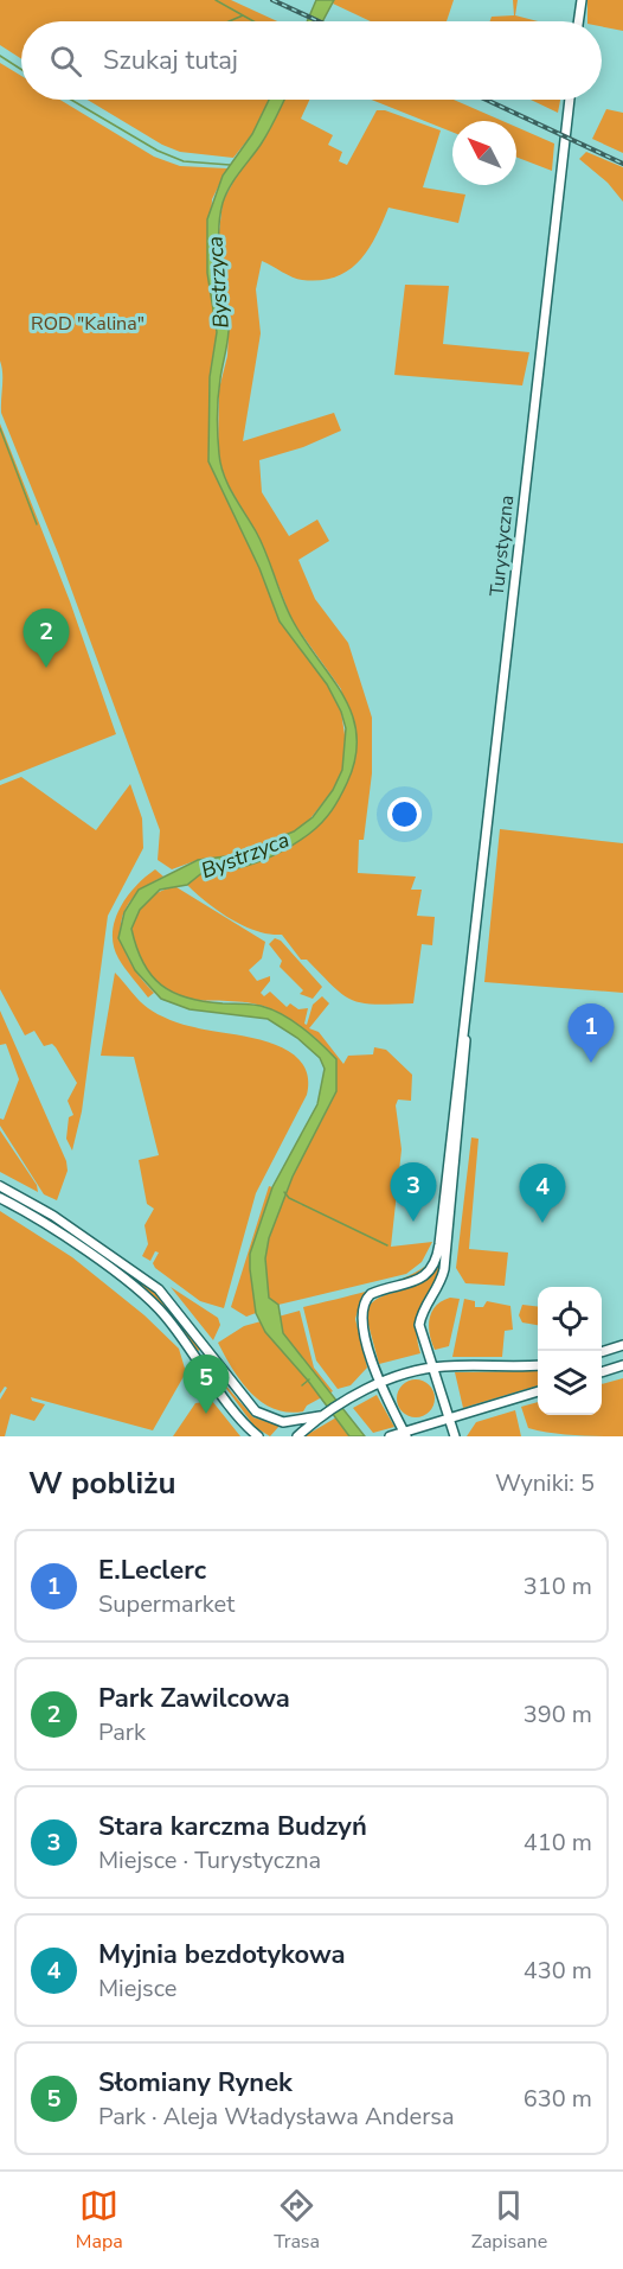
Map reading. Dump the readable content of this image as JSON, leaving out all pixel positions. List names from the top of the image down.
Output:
{
  "streets": {
    "main road": ["Turystyczna"]
  },
  "water": ["Bystrzyca"],
  "parks": ["ROD \"Kalina\""],
  "north": "top left",
  "page": {
    "search": "Szukaj tutaj",
    "pins": [
      "2",
      "1",
      "3",
      "4",
      "5"
    ],
    "heading": ["W pobliżu", "Wyniki: 5"],
    "list": [
      {
        "mark": "1",
        "name": "E.Leclerc",
        "note": "Supermarket",
        "value": "310 m"
      },
      {
        "mark": "2",
        "name": "Park Zawilcowa",
        "note": "Park",
        "value": "390 m"
      },
      {
        "mark": "3",
        "name": "Stara karczma Budzyń",
        "note": "Miejsce · Turystyczna",
        "value": "410 m"
      },
      {
        "mark": "4",
        "name": "Myjnia bezdotykowa",
        "note": "Miejsce",
        "value": "430 m"
      },
      {
        "mark": "5",
        "name": "Słomiany Rynek",
        "note": "Park · Aleja Władysława Andersa",
        "value": "630 m"
      }
    ],
    "nav": ["Mapa", "Trasa", "Zapisane"]
  }
}
